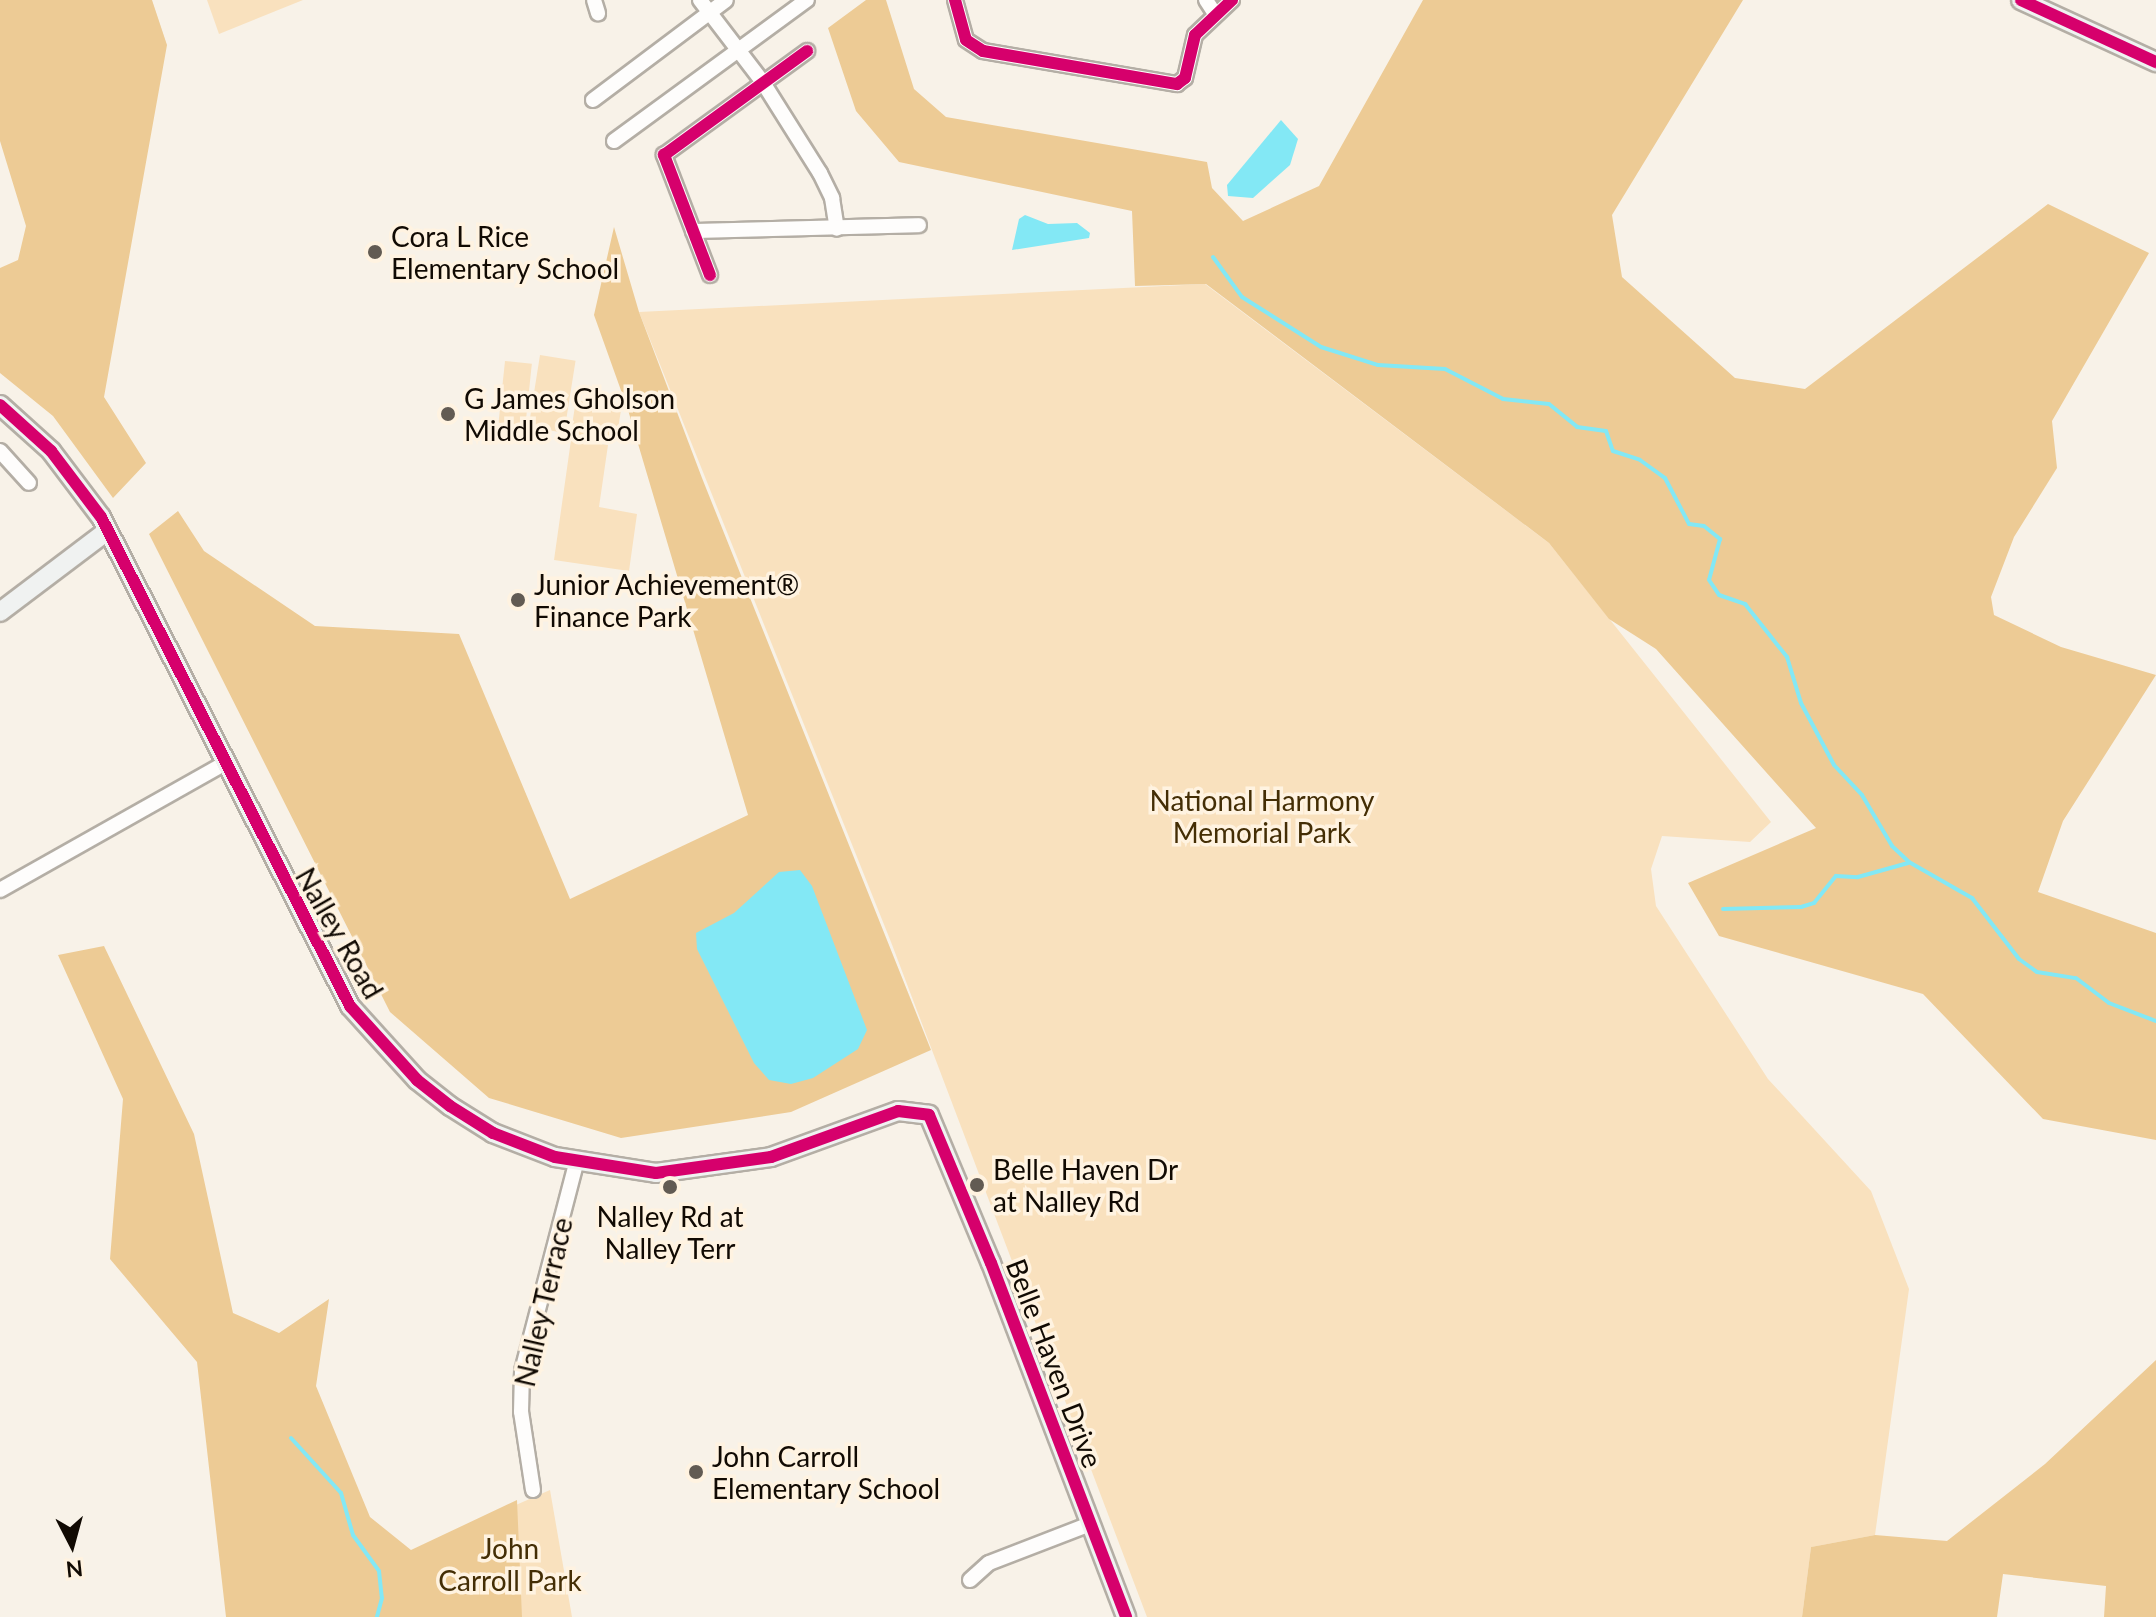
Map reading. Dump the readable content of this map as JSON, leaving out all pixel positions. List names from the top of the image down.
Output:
{
  "streets": {
    "street": ["Nalley Road", "Nalley Terrace", "Belle Haven Drive"]
  },
  "crossings": [
    ["Nalley Road", "Nalley Terrace"],
    ["Nalley Road", "Belle Haven Drive"]
  ],
  "parks": ["National Harmony Memorial Park", "John Carroll Park"],
  "places": [
    "Cora L Rice Elementary School",
    "G James Gholson Middle School",
    "Junior Achievement® Finance Park",
    "Belle Haven Dr at Nalley Rd",
    "Nalley Rd at Nalley Terr",
    "John Carroll Elementary School"
  ],
  "north": "bottom"
}
